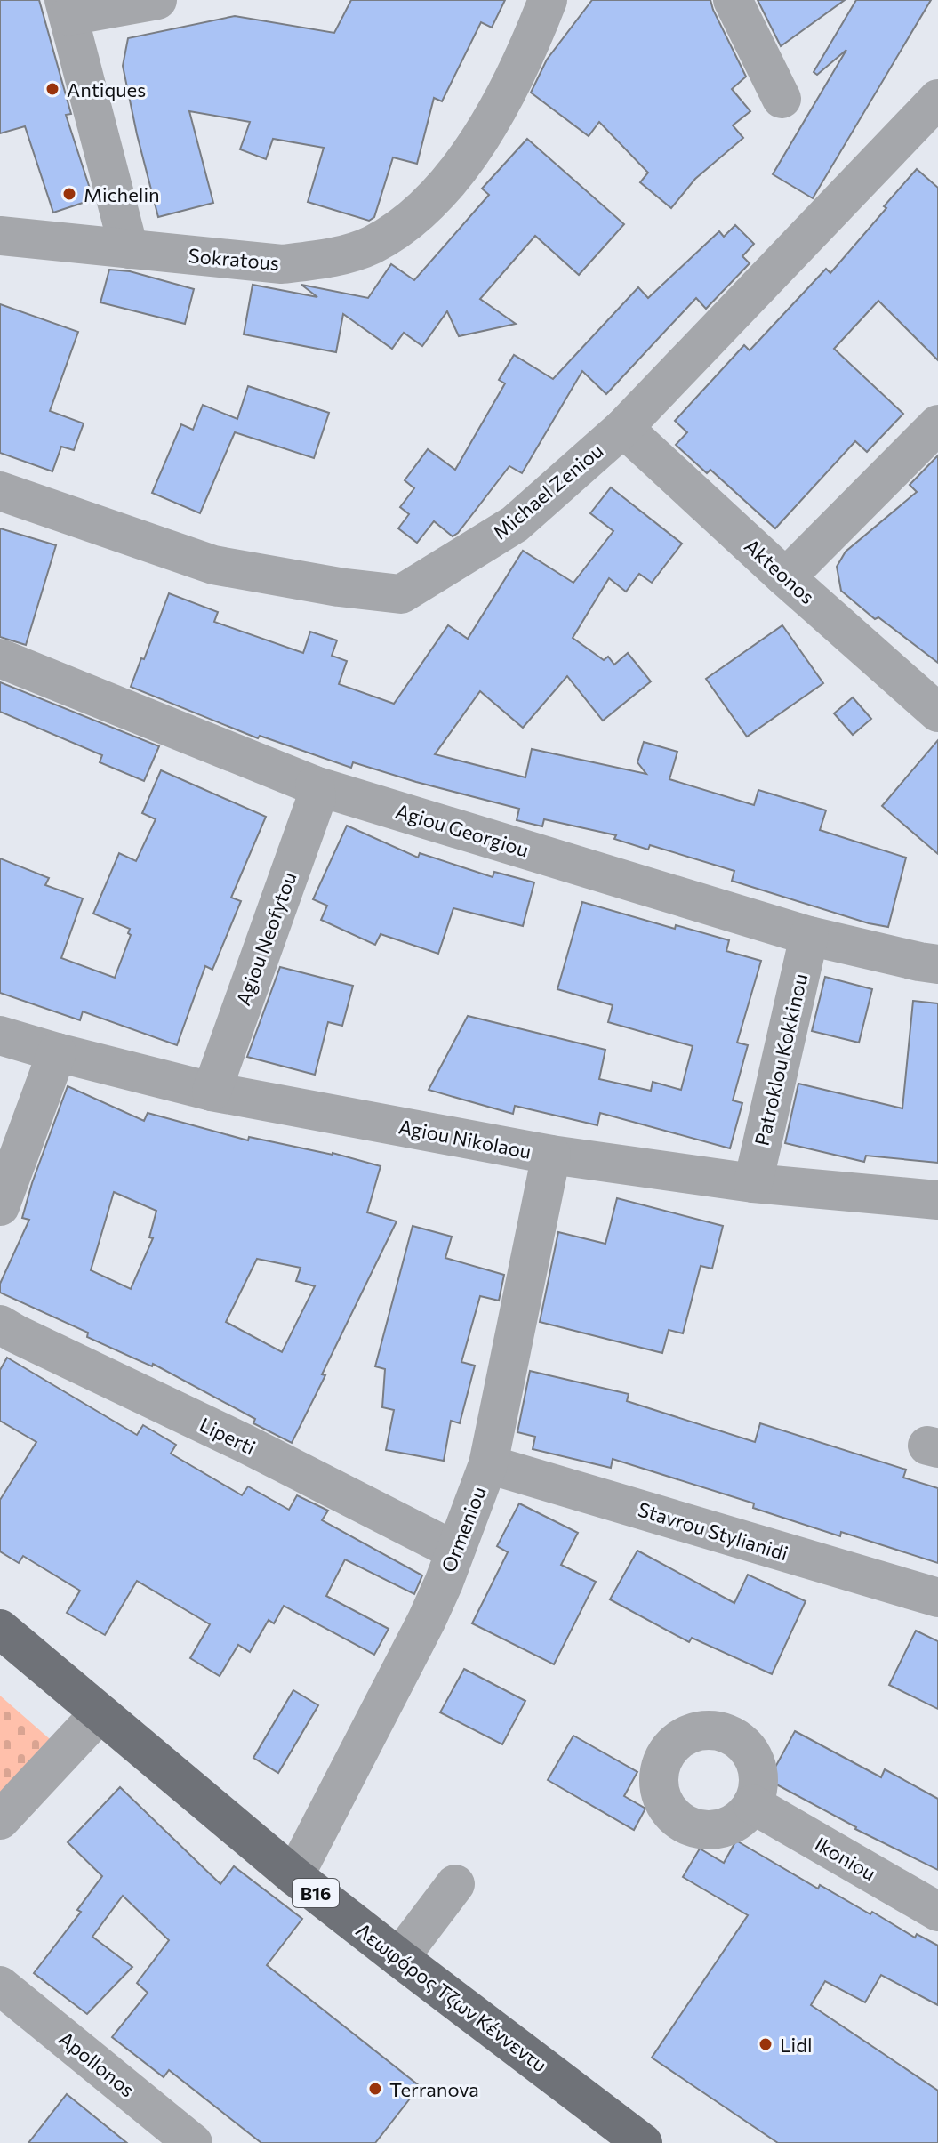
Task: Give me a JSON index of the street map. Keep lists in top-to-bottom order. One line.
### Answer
{"streets":{"main road":["B16","Λεωφόρος Τζων Κέννεντυ"],"street":["Sokratous","Michael Zeniou","Akteonos","Agiou Georgiou","Agiou Neofytou","Patroklou Kokkinou","Agiou Nikolaou","Liperti","Ormeniou","Stavrou Stylianidi","Ikoniou","Apollonos"]},"crossings":[["Michael Zeniou","Akteonos"],["Agiou Georgiou","Agiou Neofytou"],["Agiou Georgiou","Patroklou Kokkinou"],["Agiou Neofytou","Agiou Nikolaou"],["Patroklou Kokkinou","Agiou Nikolaou"],["Agiou Nikolaou","Ormeniou"],["Liperti","Ormeniou"],["Ormeniou","Stavrou Stylianidi"],["Ormeniou","Λεωφόρος Τζων Κέννεντυ"]],"places":["Antiques","Michelin","Lidl","Terranova"]}
